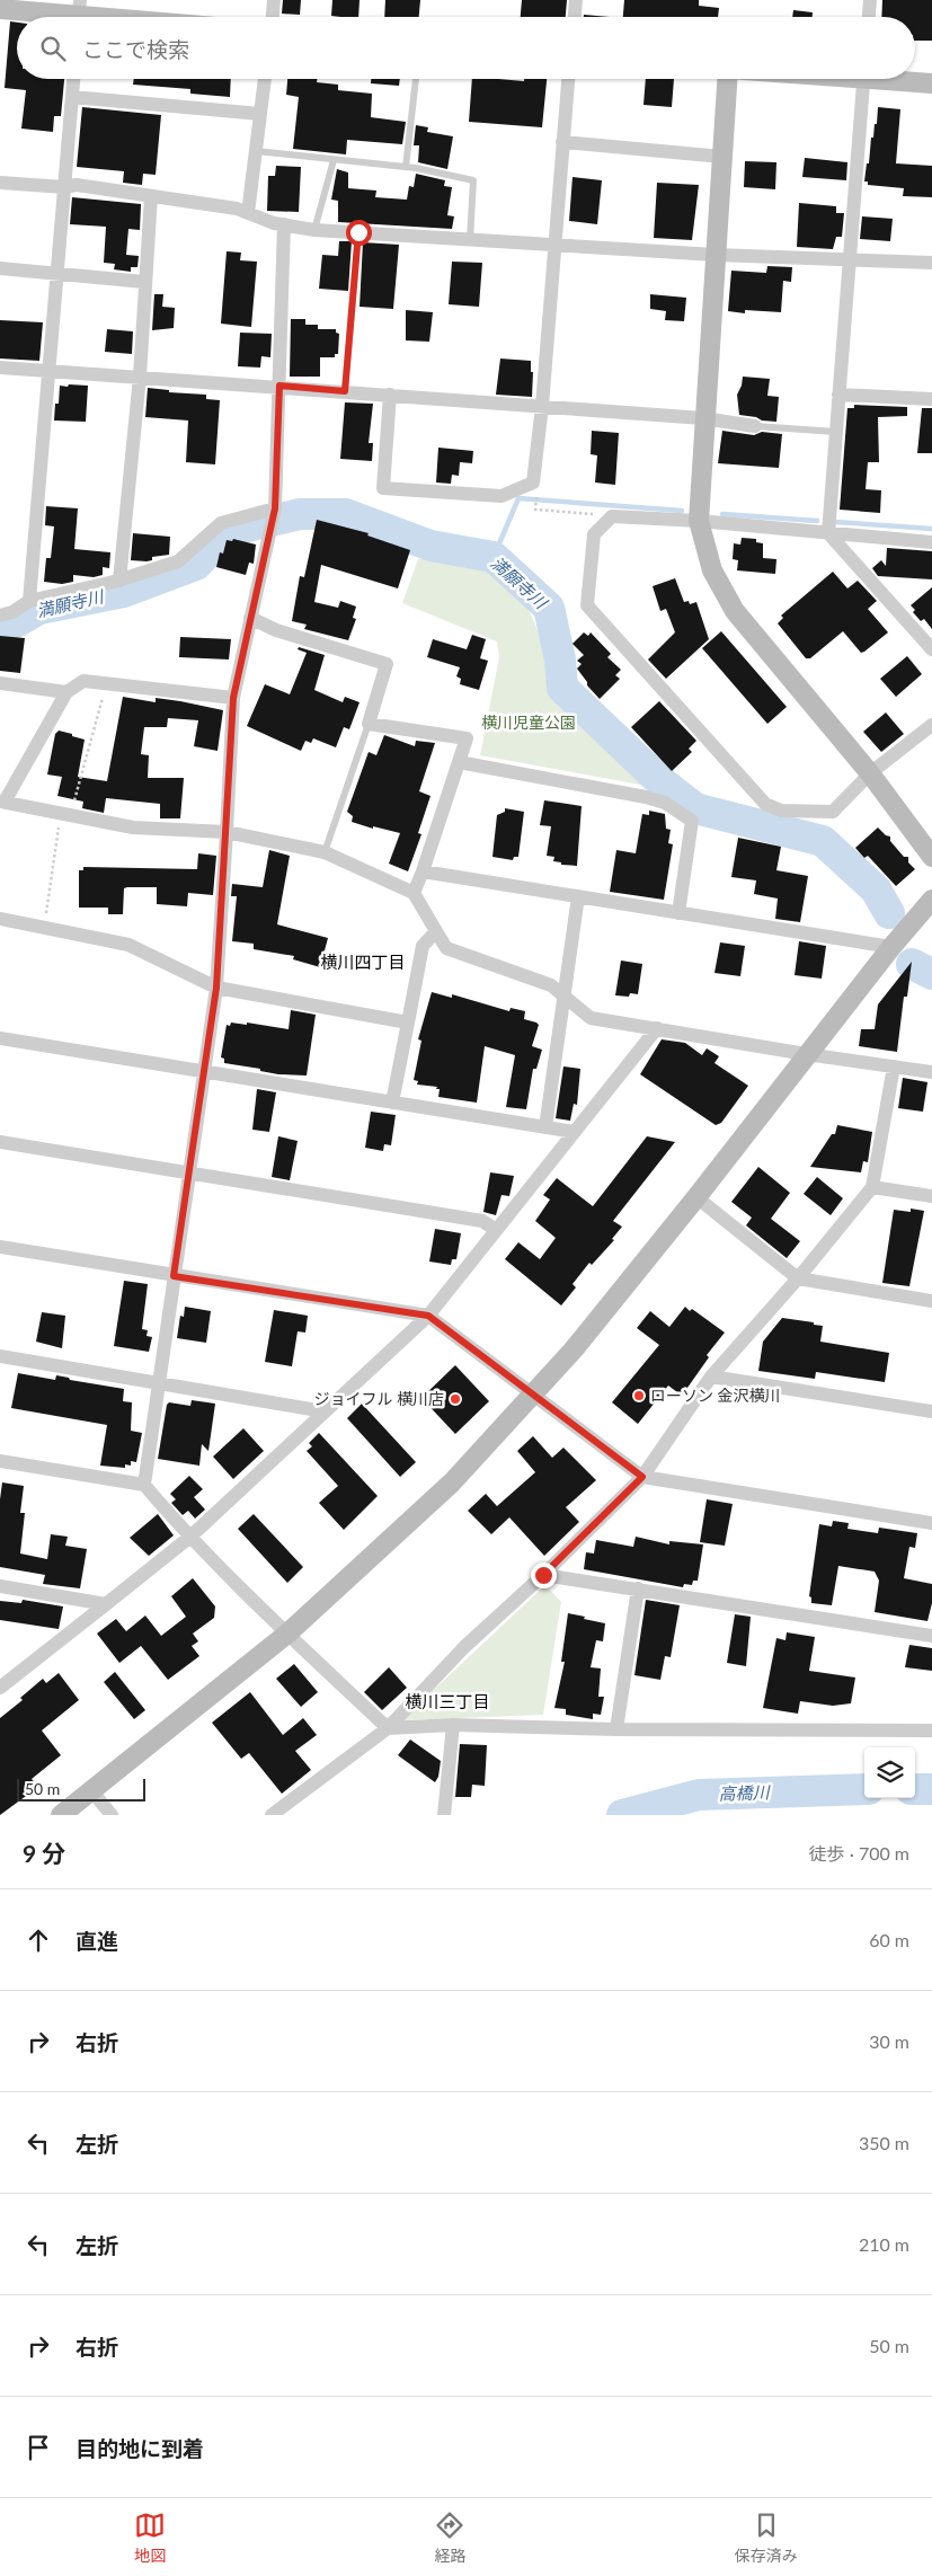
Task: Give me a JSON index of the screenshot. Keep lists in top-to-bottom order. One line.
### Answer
{"districts":["横川四丁目","横川三丁目"],"water":["満願寺川","高橋川"],"parks":["横川児童公園"],"places":["ローソン 金沢横川","ジョイフル 横川店"],"scale_bar":"50 m","page":{"search":"ここで検索","scale":"50 m","heading":["9 分","徒歩 · 700 m"],"list":[["直進","60 m"],["右折","30 m"],["左折","350 m"],["左折","210 m"],["右折","50 m"],"目的地に到着"],"nav":["地図","経路","保存済み"]}}
